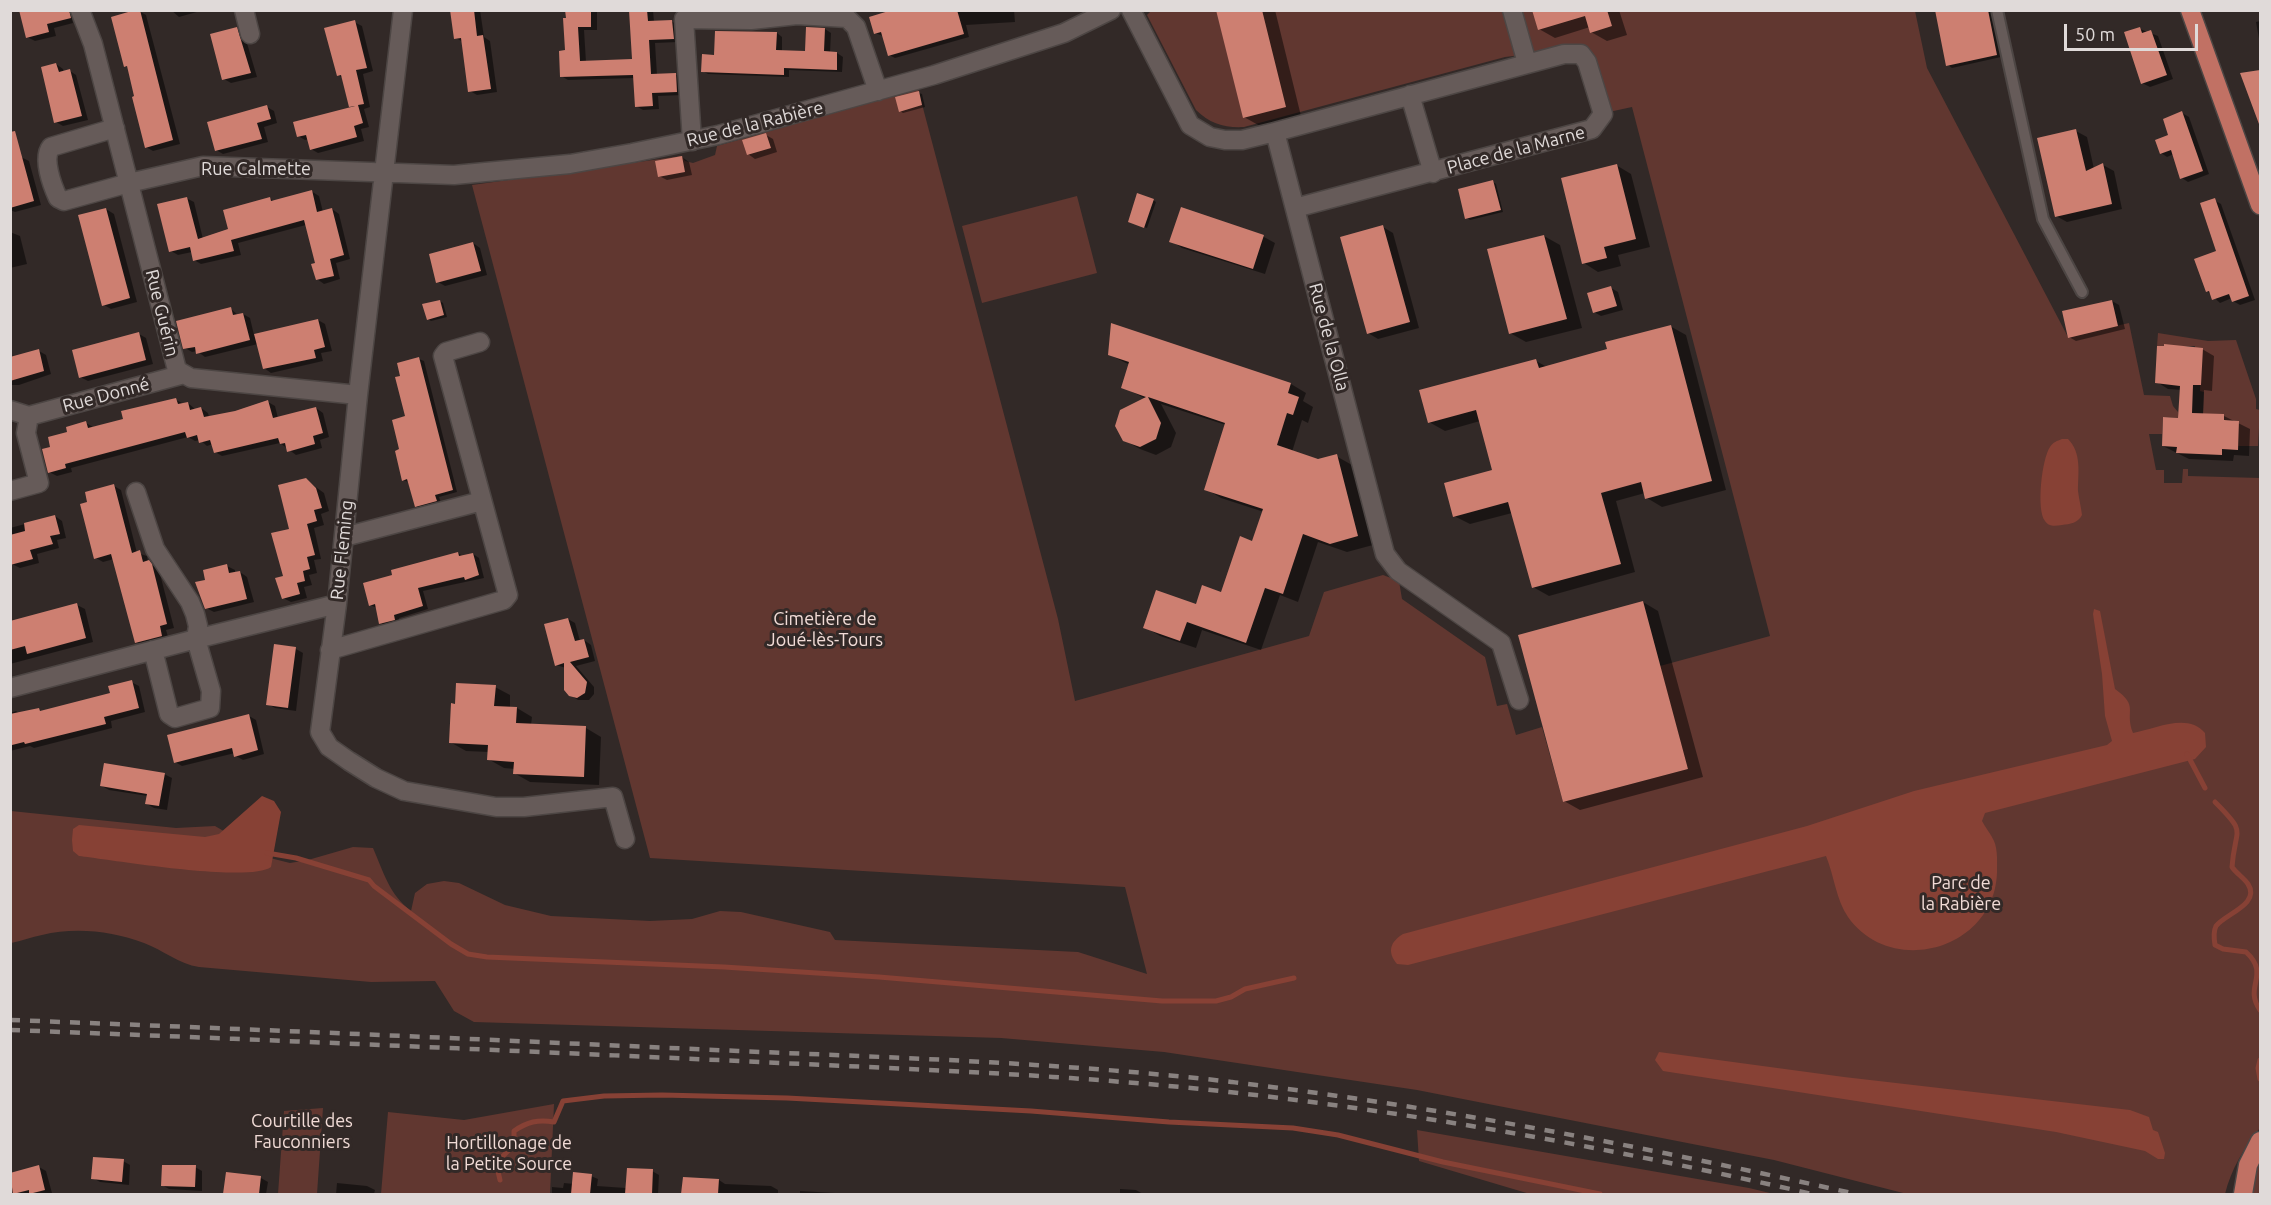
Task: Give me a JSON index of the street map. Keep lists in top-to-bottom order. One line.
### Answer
{"streets":{"street":["Rue de la Rabière","Place de la Marne","Rue Calmette","Rue Guérin","Rue de la Olla","Rue Donné","Rue Fleming"]},"crossings":[["Rue de la Rabière","Rue Calmette"],["Rue de la Rabière","Rue Fleming"],["Place de la Marne","Rue de la Olla"],["Rue Calmette","Rue Guérin"],["Rue Calmette","Rue Fleming"],["Rue Guérin","Rue Donné"],["Rue Guérin","Rue Fleming"]],"parks":["Cimetière de Joué-lès-Tours","Parc de la Rabière","Courtille des Fauconniers","Hortillonage de la Petite Source"],"scale_bar":"50 m"}
